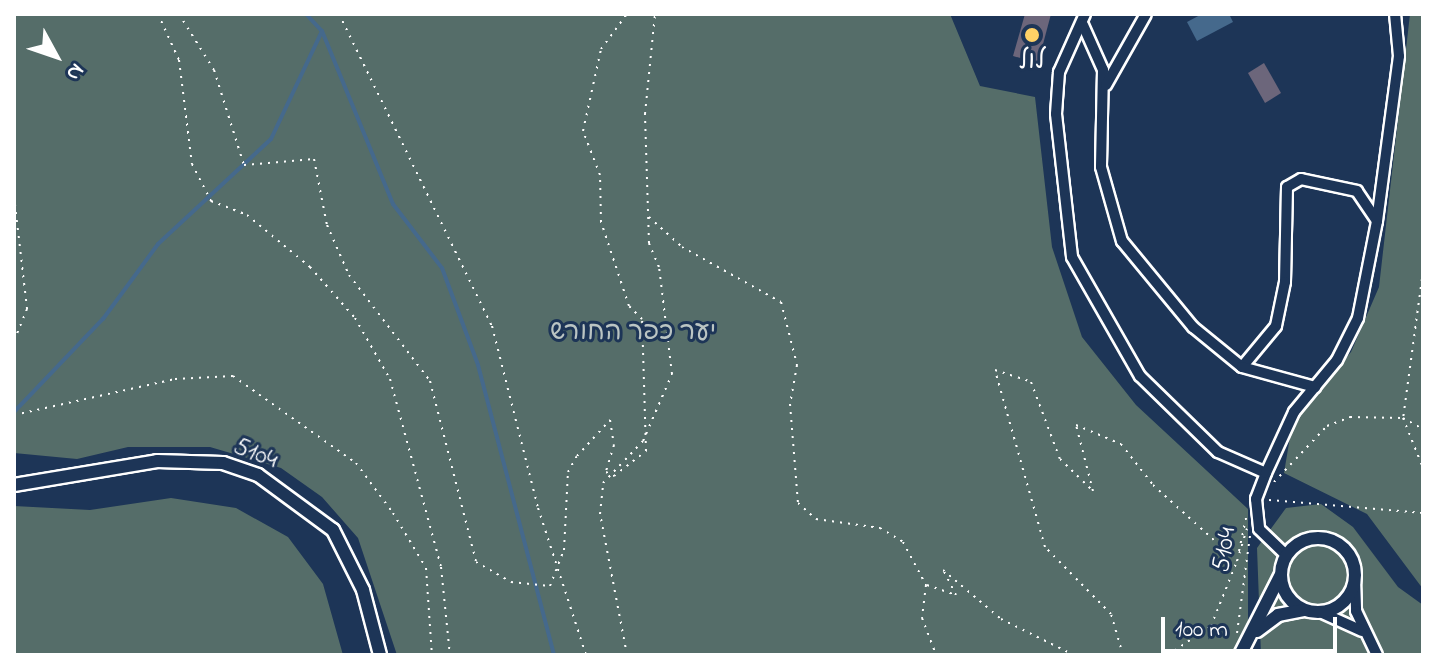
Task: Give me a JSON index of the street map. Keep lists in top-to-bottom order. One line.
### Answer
{"streets":{"street":["5104"]},"parks":["יער כפר החורש"],"places":["לול"],"scale_bar":"100 m","north":"bottom right"}
